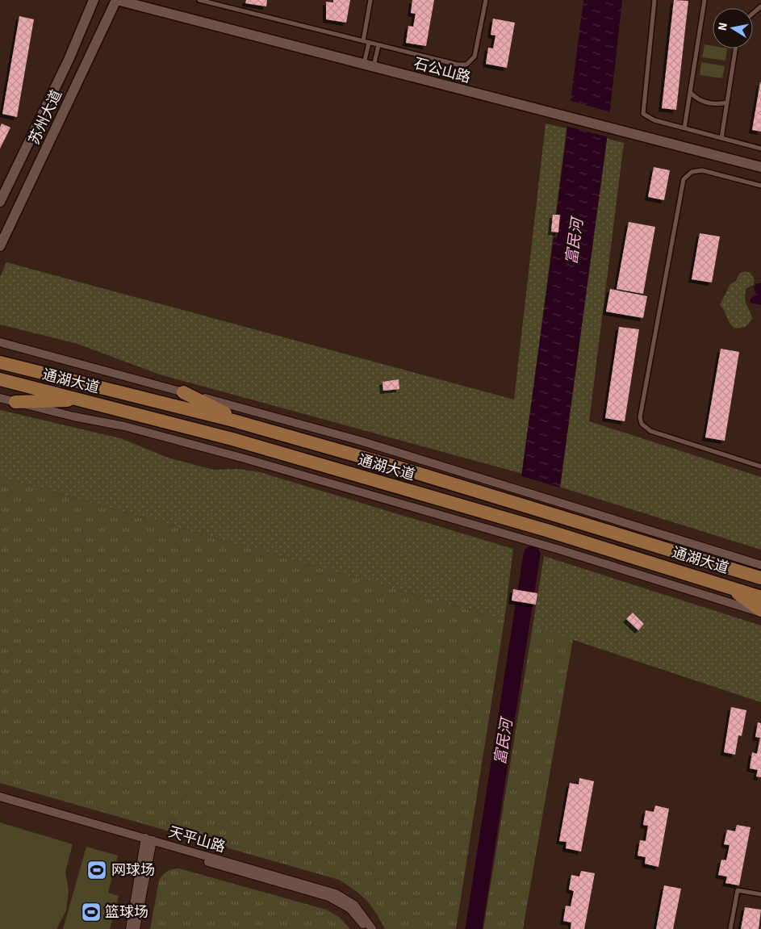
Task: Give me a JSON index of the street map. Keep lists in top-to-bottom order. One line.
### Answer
{"streets":{"main road":["通湖大道"],"street":["石公山路","苏州大道","天平山路"]},"crossings":[["石公山路","苏州大道"]],"water":["富民河"],"places":{"sports":["网球场","篮球场"]},"north":"left"}
